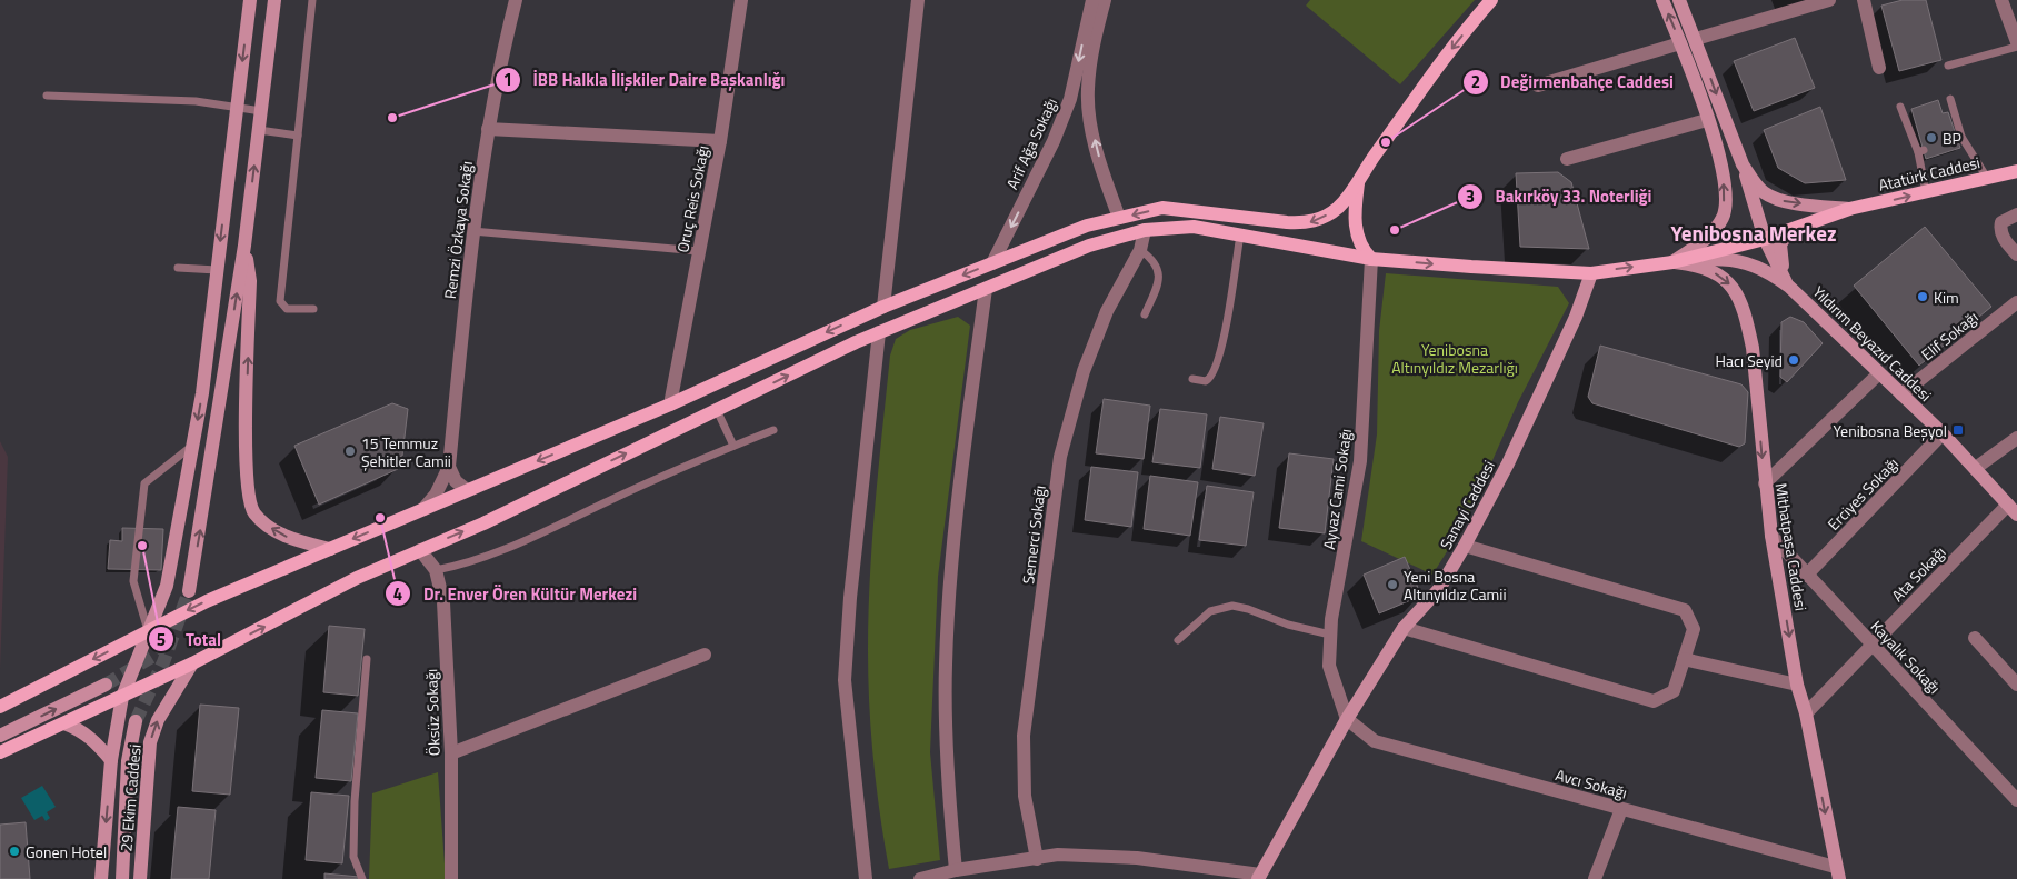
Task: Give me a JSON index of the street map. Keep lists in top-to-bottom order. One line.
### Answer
{"streets":{"main road":["Atatürk Caddesi","Yıldırım Beyazıd Caddesi","Sanayi Caddesi","Mithatpaşa Caddesi","29 Ekim Caddesi"],"street":["Arif Ağa Sokağı","Oruç Reis Sokağı","Remzi Özkaya Sokağı","Elif Sokağı","Ayvaz Cami Sokağı","Erciyes Sokağı","Semerci Sokağı","Ata Sokağı","Kayalık Sokağı","Öksüz Sokağı","Avcı Sokağı"]},"crossings":[["Atatürk Caddesi","Yıldırım Beyazıd Caddesi"],["Atatürk Caddesi","Ayvaz Cami Sokağı"],["Atatürk Caddesi","Sanayi Caddesi"],["Atatürk Caddesi","Semerci Sokağı"],["Atatürk Caddesi","Mithatpaşa Caddesi"],["Atatürk Caddesi","Öksüz Sokağı"],["Atatürk Caddesi","29 Ekim Caddesi"],["Elif Sokağı","Yıldırım Beyazıd Caddesi"],["Yıldırım Beyazıd Caddesi","Erciyes Sokağı"],["Yıldırım Beyazıd Caddesi","Mithatpaşa Caddesi"],["Yıldırım Beyazıd Caddesi","Ata Sokağı"],["Ayvaz Cami Sokağı","Sanayi Caddesi"],["Ayvaz Cami Sokağı","Avcı Sokağı"],["Erciyes Sokağı","Kayalık Sokağı"],["Sanayi Caddesi","Avcı Sokağı"],["Mithatpaşa Caddesi","Ata Sokağı"],["Mithatpaşa Caddesi","Kayalık Sokağı"],["Mithatpaşa Caddesi","Avcı Sokağı"],["Ata Sokağı","Kayalık Sokağı"]],"one_way":["Arif Ağa Sokağı"],"districts":["Yenibosna Merkez"],"parks":["Yenibosna Altınyıldız Mezarlığı"],"places":{"other":["İBB Halkla İlişkiler Daire Başkanlığı","BP","Değirmenbahçe Caddesi","Bakırköy 33. Noterliği","Kim","Hacı Seyid","15 Temmuz Şehitler Camii","Dr. Enver Ören Kültür Merkezi","Total","Yeni Bosna Altınyıldız Camii","Gonen Hotel"],"transit":["Yenibosna Beşyol"]}}
